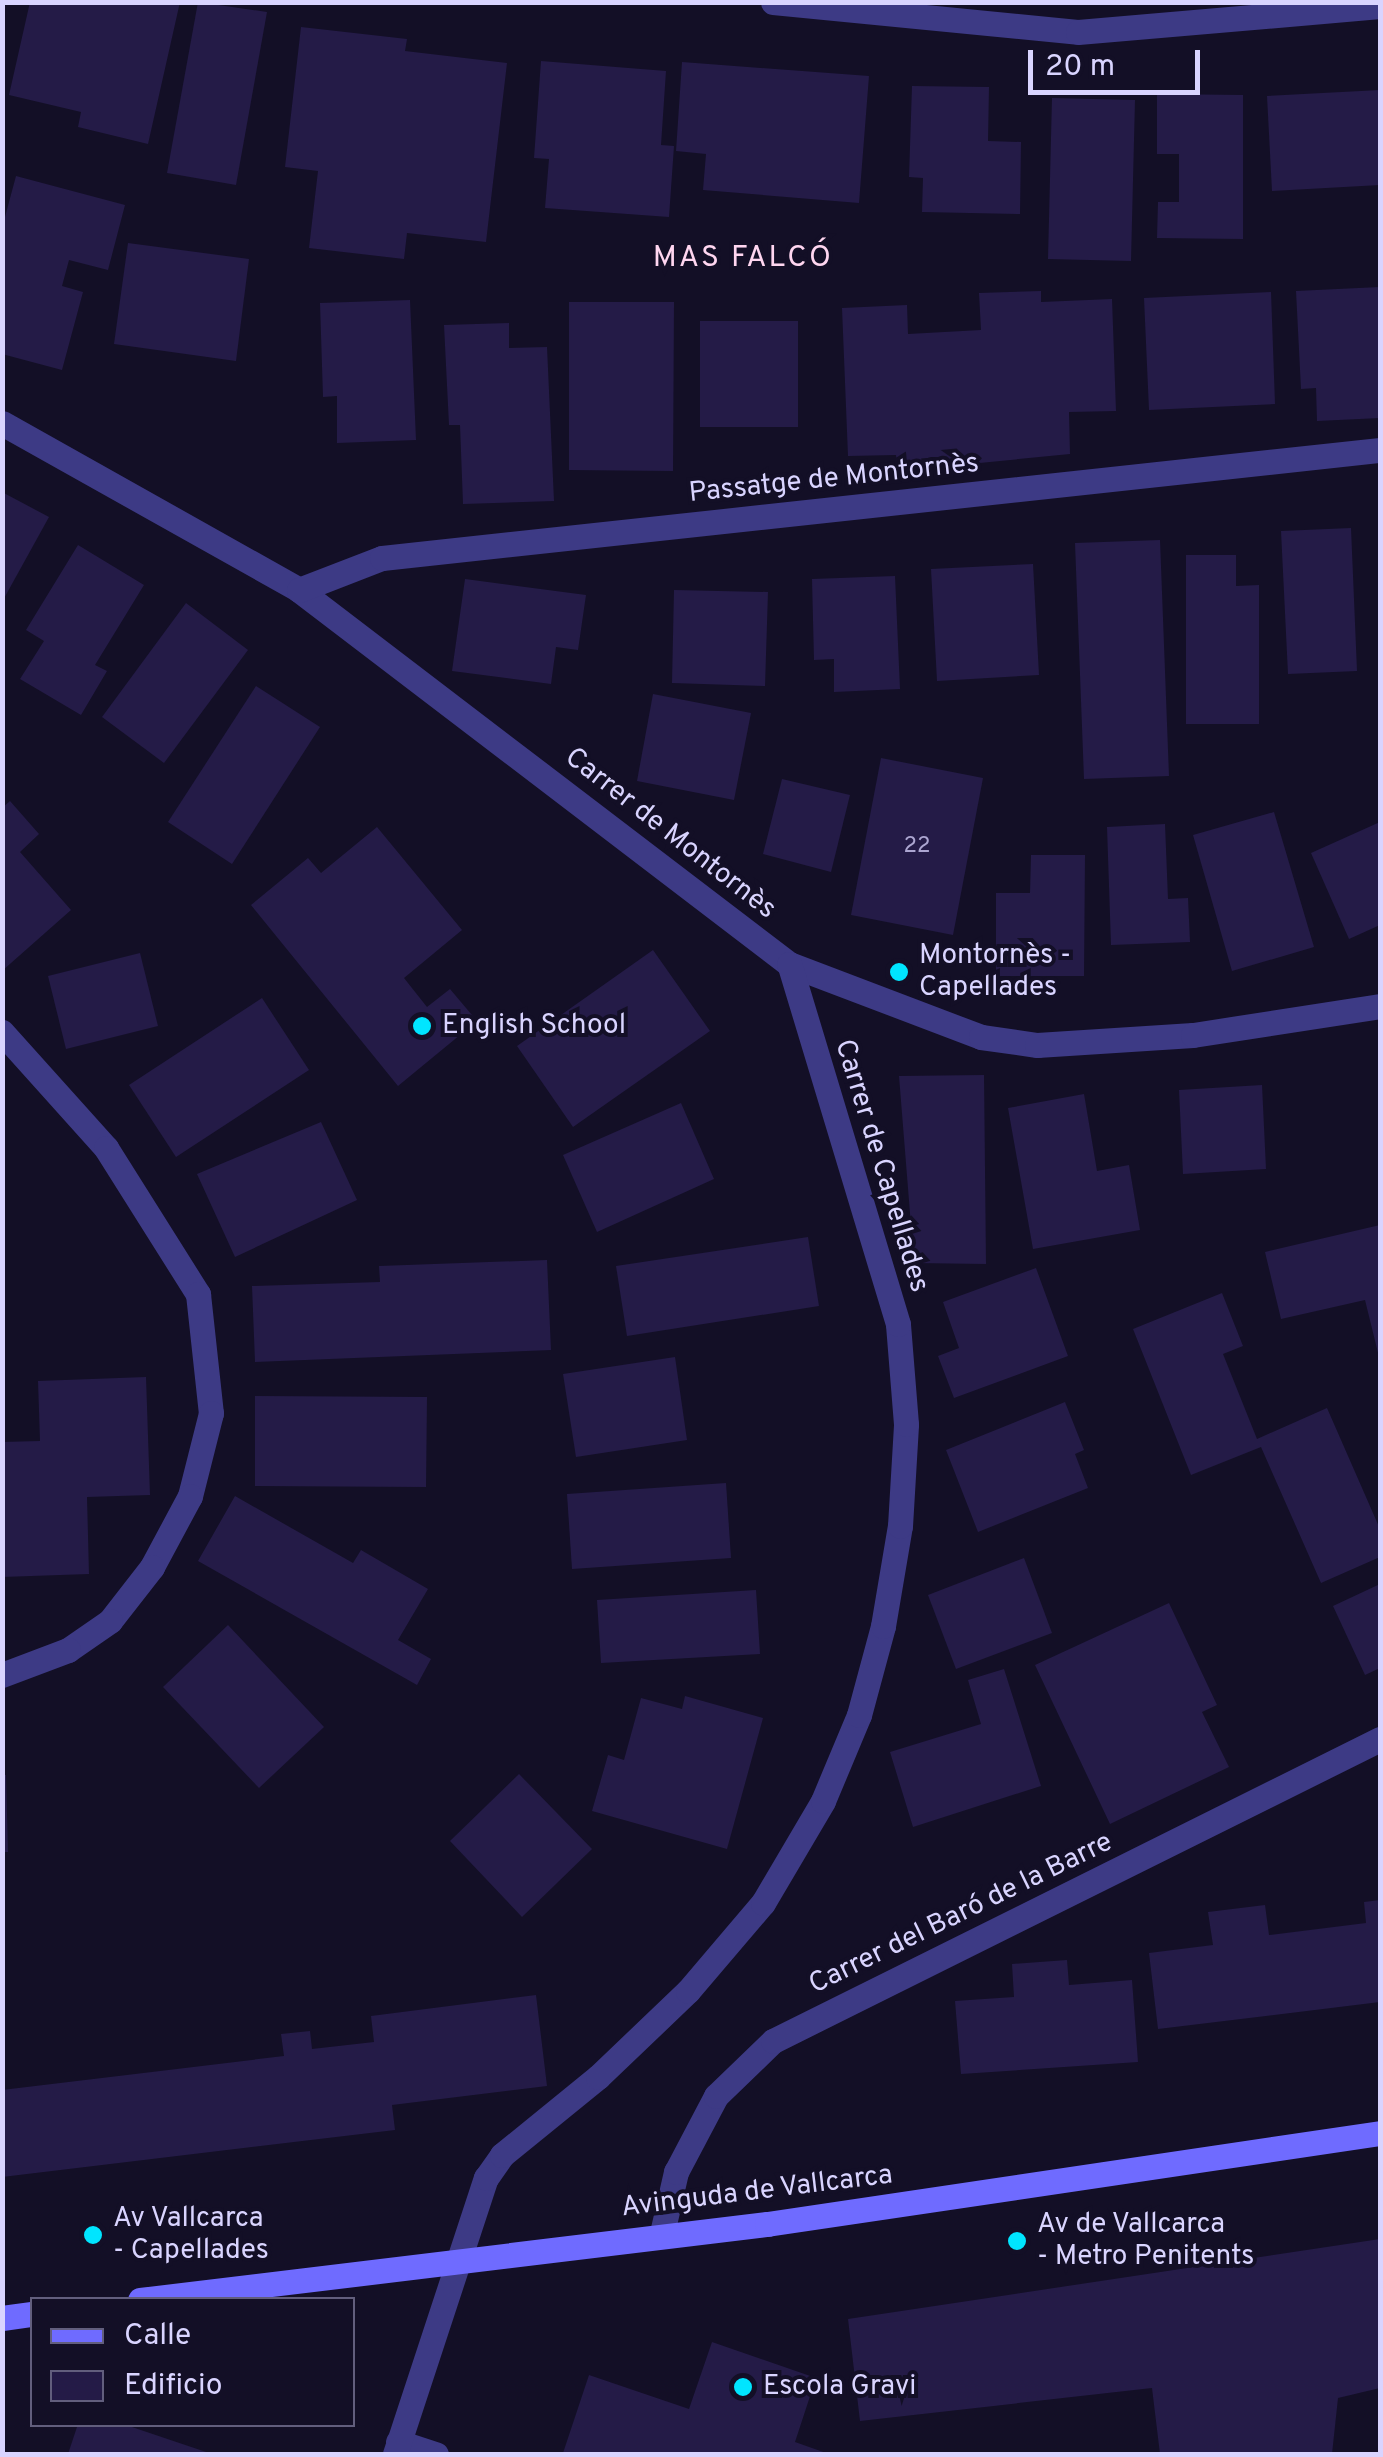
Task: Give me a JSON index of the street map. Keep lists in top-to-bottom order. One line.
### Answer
{"streets":{"main road":["Avinguda de Vallcarca"],"street":["Passatge de Montornès","Carrer de Montornès","Carrer de Capellades","Carrer del Baró de la Barre"]},"crossings":[["Passatge de Montornès","Carrer de Montornès"],["Carrer de Montornès","Carrer de Capellades"],["Carrer de Capellades","Avinguda de Vallcarca"],["Carrer del Baró de la Barre","Avinguda de Vallcarca"]],"districts":["MAS FALCÓ"],"places":["Montornès - Capellades","English School","Av Vallcarca - Capellades","Av de Vallcarca - Metro Penitents","Escola Gravi"],"house_numbers":["22"],"legend":["Calle","Edificio"],"scale_bar":"20 m"}
